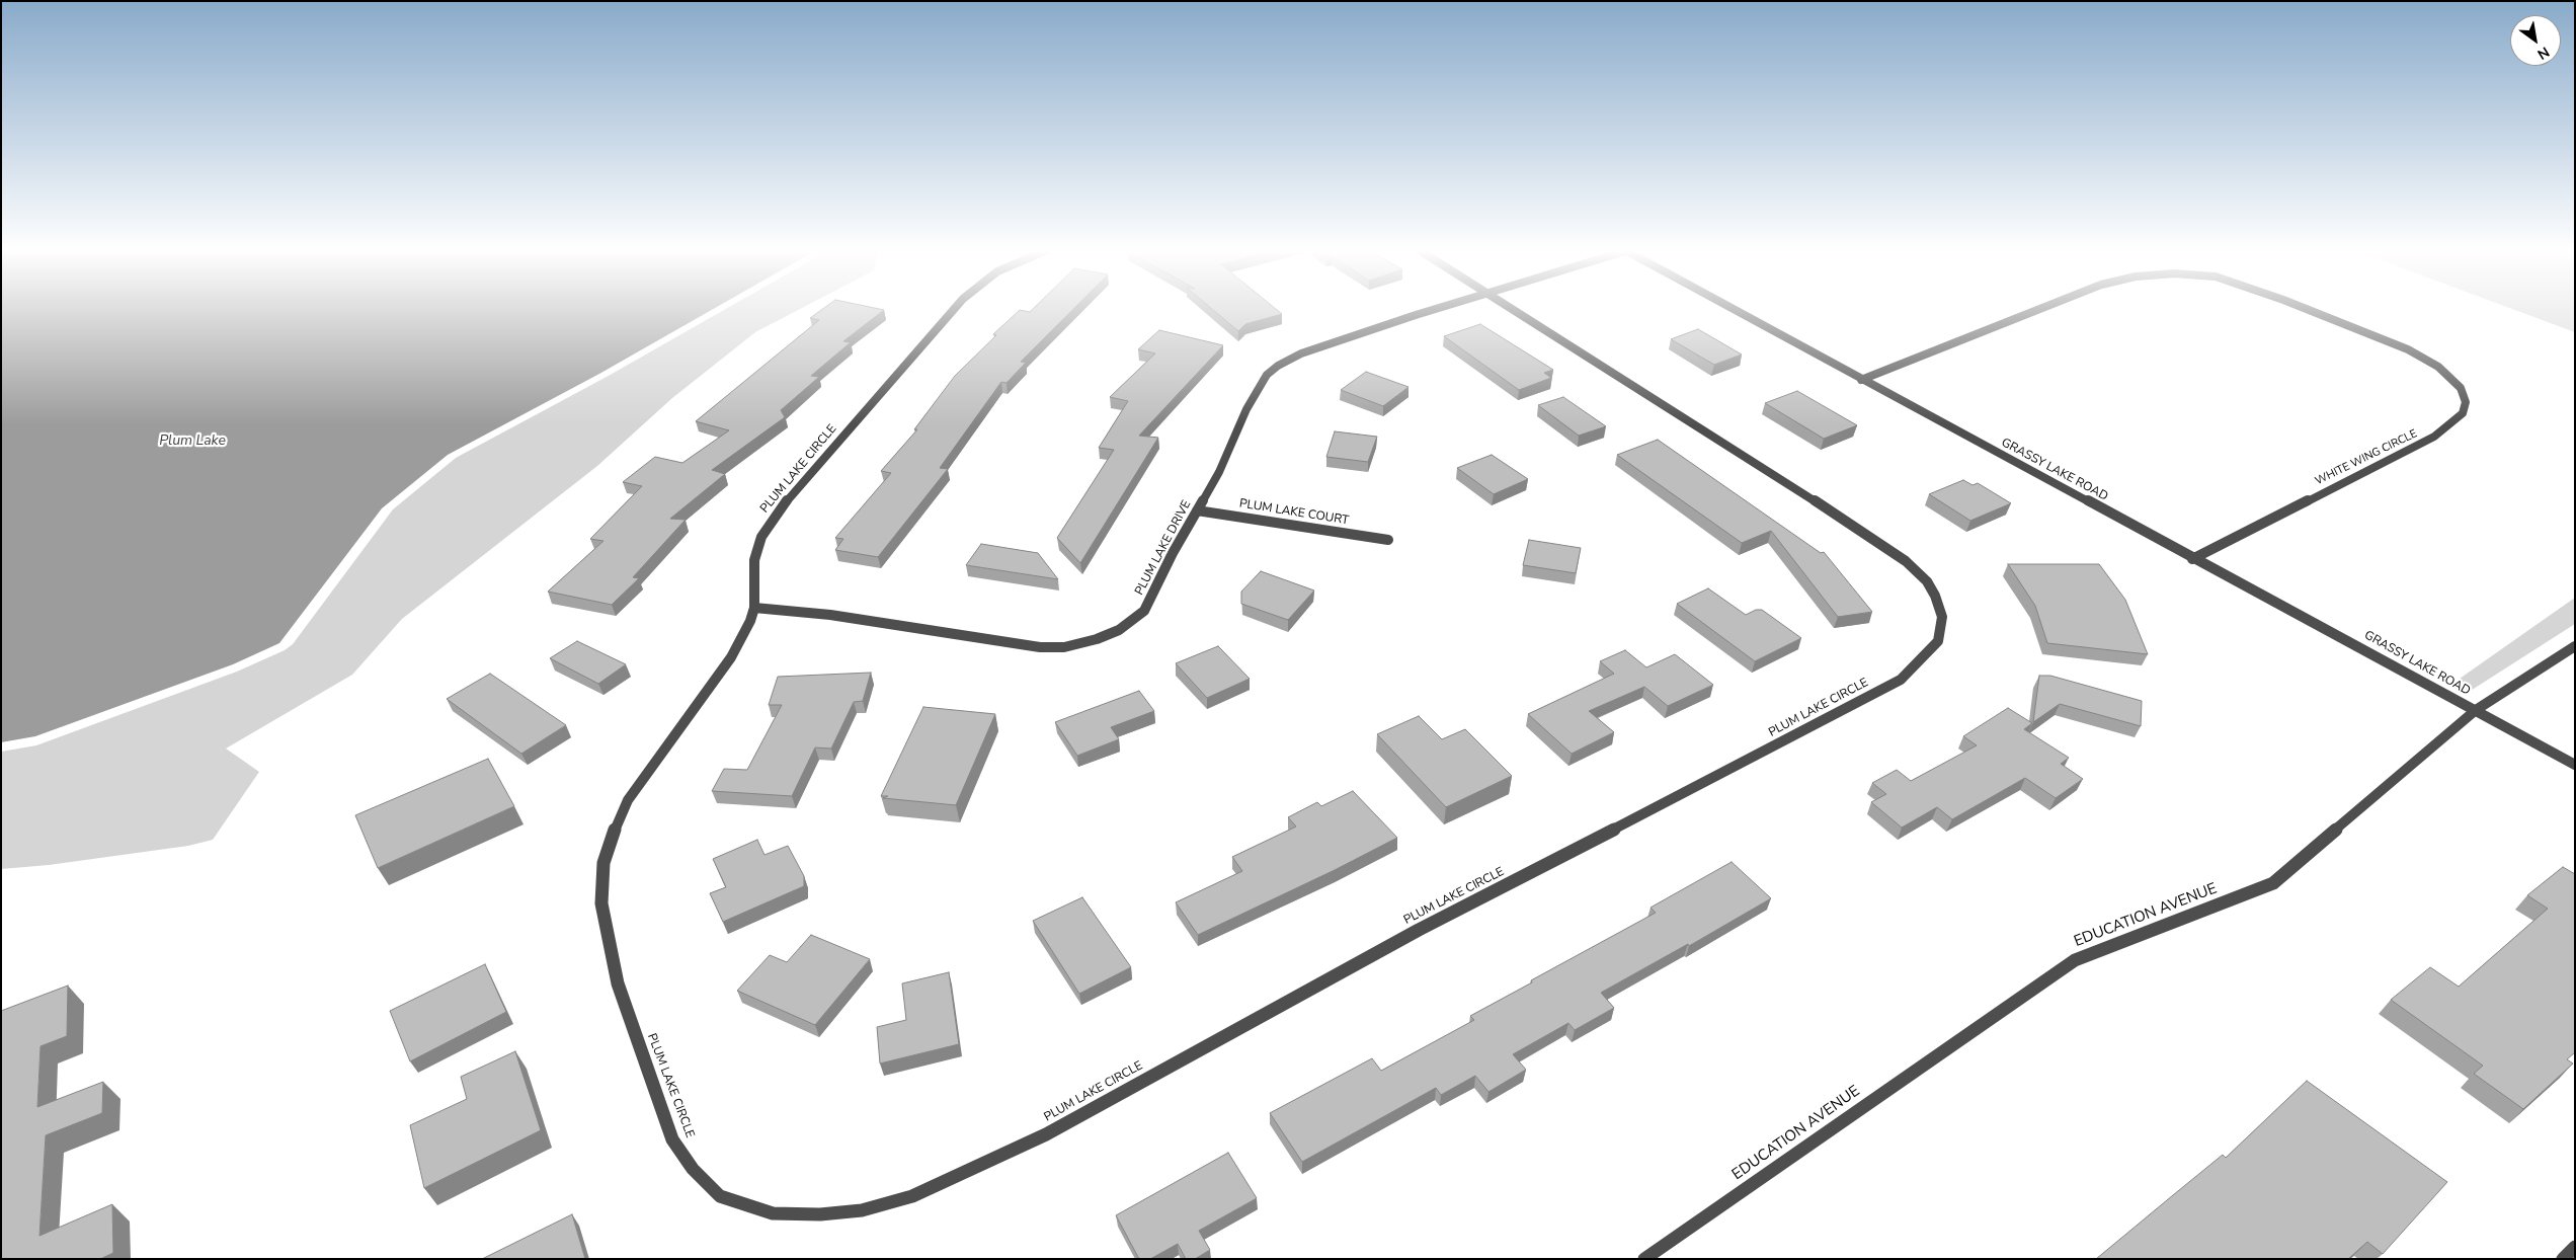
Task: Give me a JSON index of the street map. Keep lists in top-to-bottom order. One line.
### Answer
{"streets":{"street":["WHITE WING CIRCLE","PLUM LAKE CIRCLE","GRASSY LAKE ROAD","PLUM LAKE COURT","PLUM LAKE DRIVE","EDUCATION AVENUE"]},"crossings":[["WHITE WING CIRCLE","GRASSY LAKE ROAD"],["PLUM LAKE CIRCLE","PLUM LAKE DRIVE"],["GRASSY LAKE ROAD","EDUCATION AVENUE"],["PLUM LAKE COURT","PLUM LAKE DRIVE"]],"water":["Plum Lake"],"north":"bottom right"}
